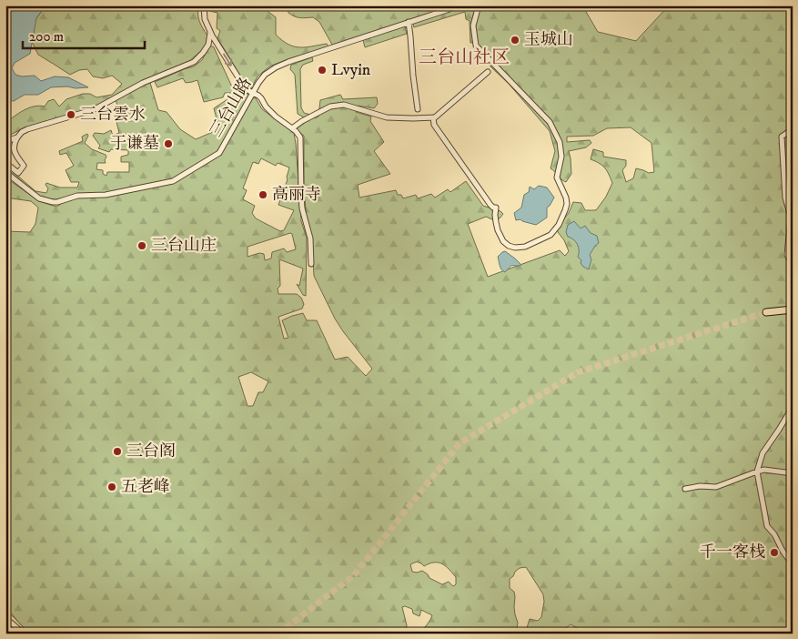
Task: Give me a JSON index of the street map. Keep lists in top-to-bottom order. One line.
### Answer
{"streets":{"street":["三台山路"]},"districts":["三台山社区"],"places":["玉城山","Lvyin","三台雲水","于谦墓","高丽寺","三台山庄","三台阁","五老峰","千一客栈"],"scale_bar":"200 m"}
